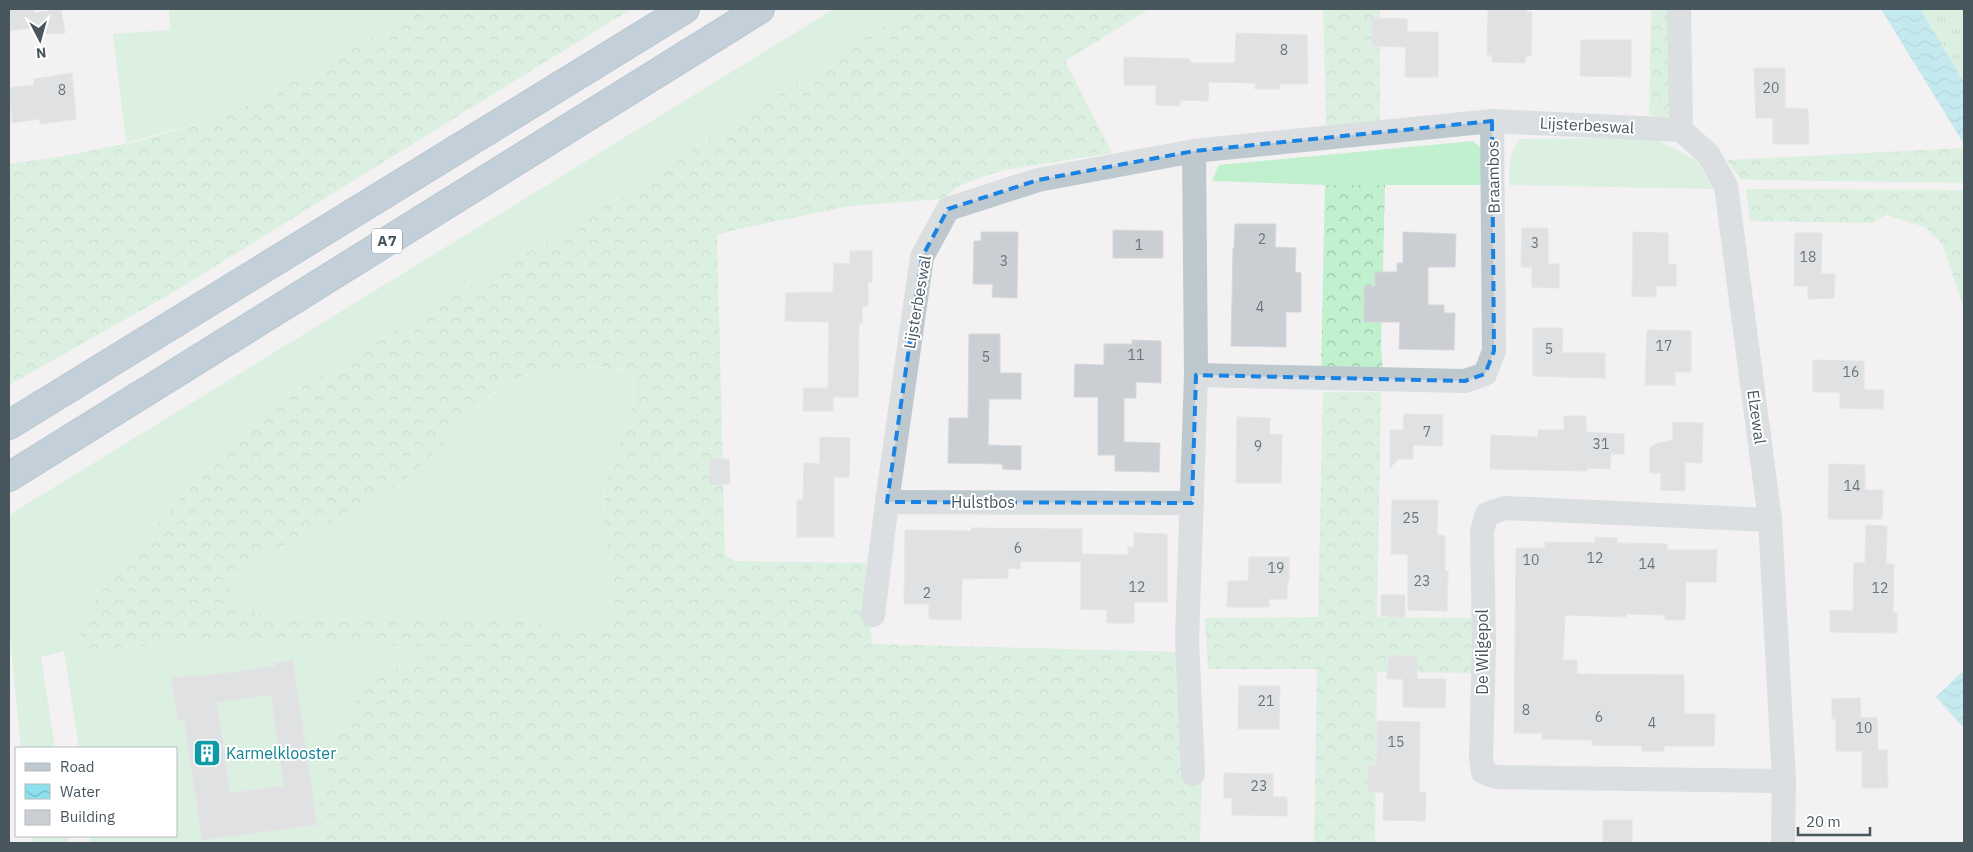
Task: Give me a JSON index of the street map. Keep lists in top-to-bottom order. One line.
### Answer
{"streets":{"highway":["A7"],"street":["Lijsterbeswal","Braambos","Elzewal","Hulstbos","De Wilgepol"]},"crossings":[["Lijsterbeswal","Braambos"],["Lijsterbeswal","Elzewal"],["Lijsterbeswal","Hulstbos"],["Elzewal","De Wilgepol"]],"places":{"building":["Karmelklooster"]},"house_numbers":["8","20","8","2","3","1","18","3","4","17","5","11","5","16","7","31","9","14","25","6","12","10","14","19","23","12","12","2","21","8","6","4","10","15","23"],"legend":["Road","Water","Building"],"scale_bar":"20 m","north":"bottom"}
